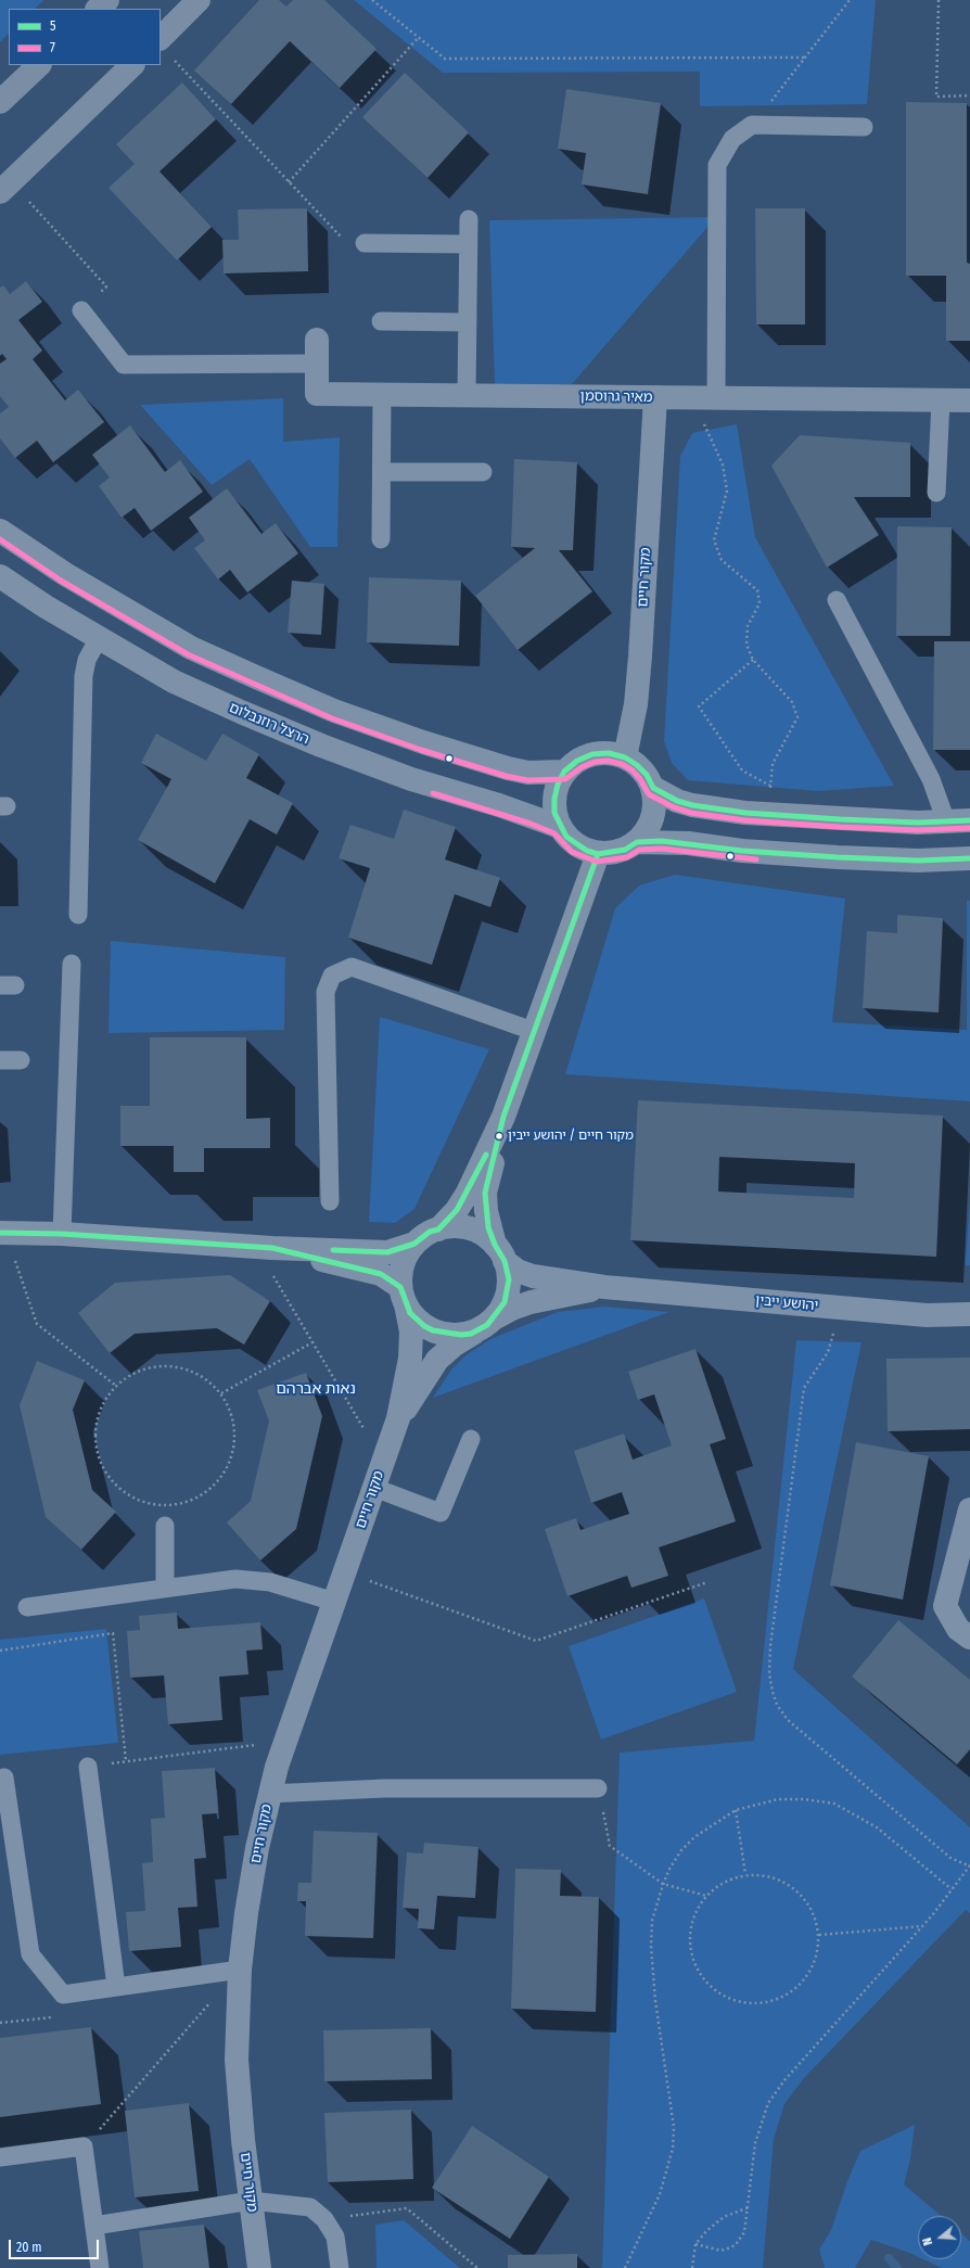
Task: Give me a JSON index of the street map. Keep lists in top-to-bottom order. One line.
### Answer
{"streets":{"street":["מאיר גרוסמן","מקור חיים","הרצל רוזנבלום","יהושע ייבין"]},"crossings":[["מאיר גרוסמן","מקור חיים"],["מקור חיים","הרצל רוזנבלום"],["מקור חיים","יהושע ייבין"]],"districts":["נאות אברהם"],"places":["מקור חיים / יהושע ייבין"],"lines":["transit line 7","transit line 5"],"legend":["5","7"],"scale_bar":"20 m","north":"left"}
